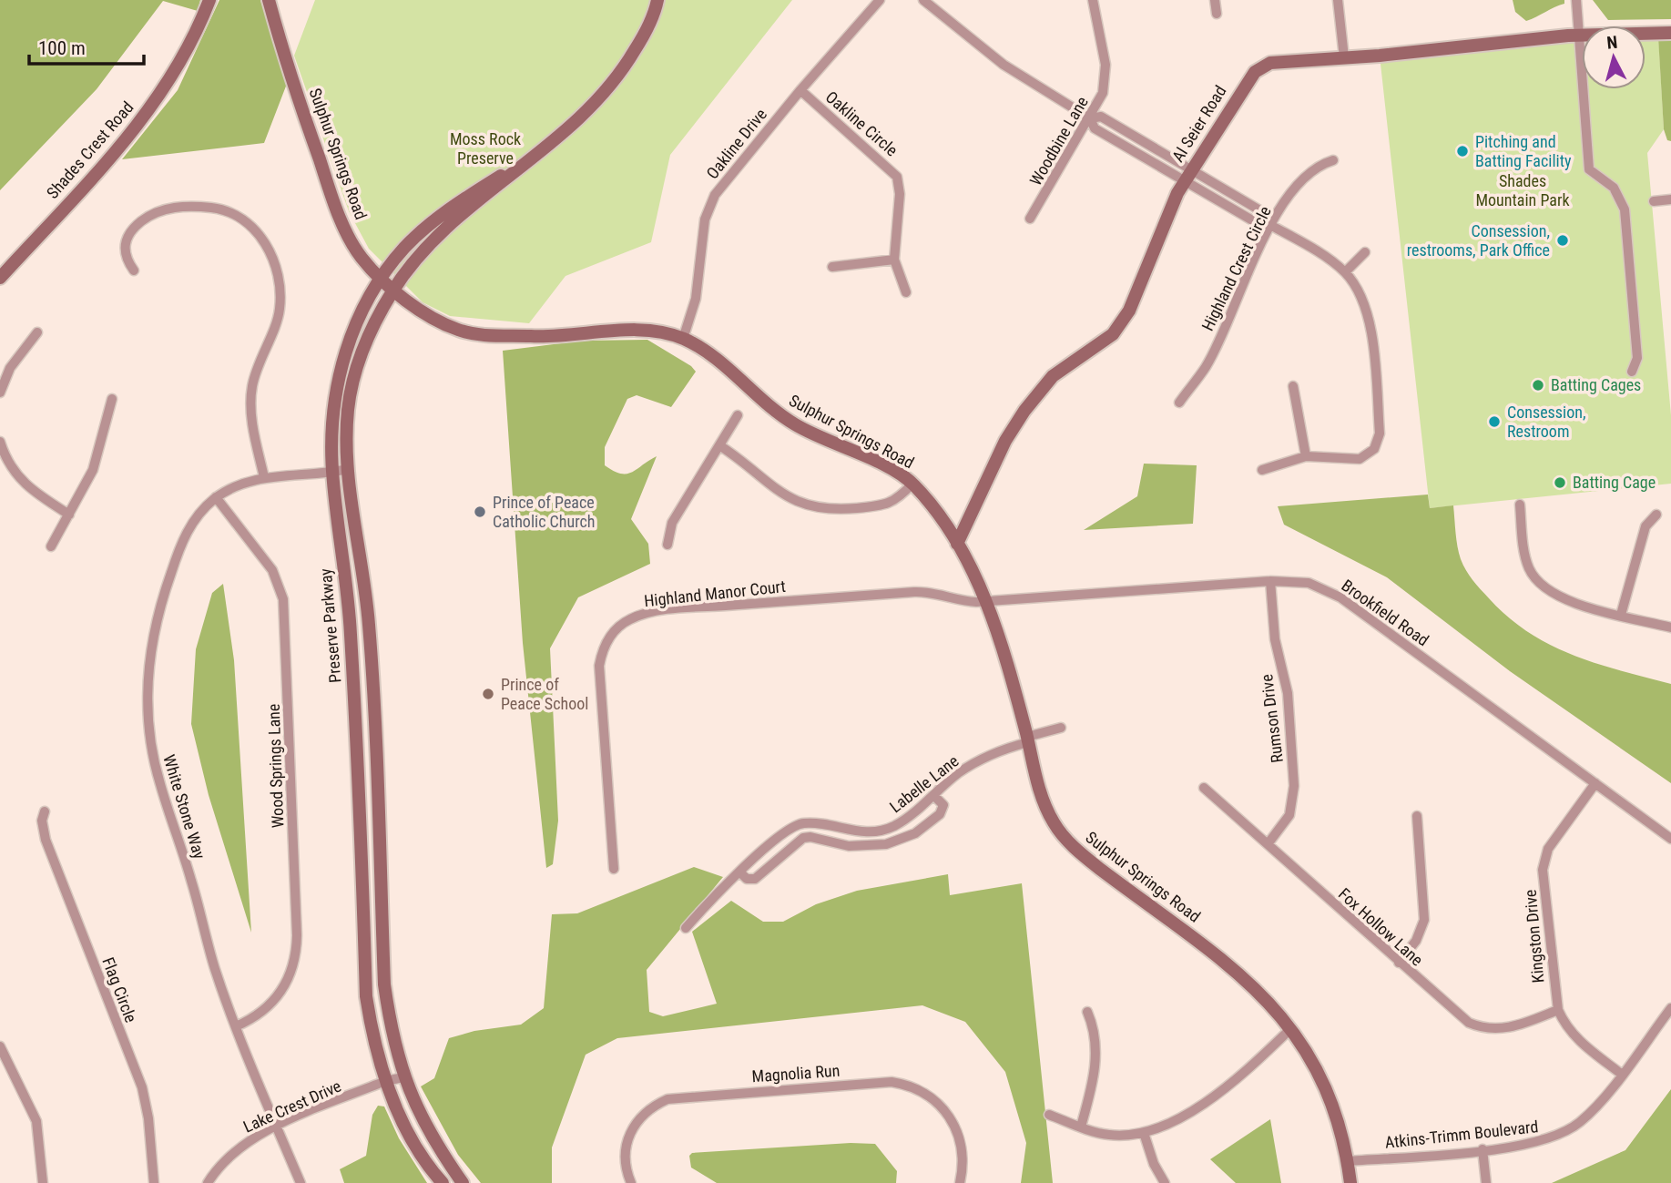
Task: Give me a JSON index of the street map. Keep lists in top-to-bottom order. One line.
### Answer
{"streets":{"street":["Oakline Circle","Al Seier Road","Woodbine Lane","Oakline Drive","Shades Crest Road","Sulphur Springs Road","Highland Crest Circle","Highland Manor Court","Brookfield Road","Preserve Parkway","Rumson Drive","Wood Springs Lane","Labelle Lane","White Stone Way","Fox Hollow Lane","Kingston Drive","Flag Circle","Magnolia Run","Lake Crest Drive","Atkins-Trimm Boulevard"]},"crossings":[["Oakline Circle","Oakline Drive"],["Al Seier Road","Sulphur Springs Road"],["Oakline Drive","Sulphur Springs Road"],["Sulphur Springs Road","Highland Manor Court"],["Sulphur Springs Road","Brookfield Road"],["Sulphur Springs Road","Preserve Parkway"],["Sulphur Springs Road","Labelle Lane"],["Sulphur Springs Road","Atkins-Trimm Boulevard"],["Highland Manor Court","Brookfield Road"],["Brookfield Road","Rumson Drive"],["Brookfield Road","Kingston Drive"],["Preserve Parkway","White Stone Way"],["Preserve Parkway","Lake Crest Drive"],["Rumson Drive","Fox Hollow Lane"],["Wood Springs Lane","White Stone Way"],["White Stone Way","Lake Crest Drive"],["Fox Hollow Lane","Kingston Drive"],["Kingston Drive","Atkins-Trimm Boulevard"]],"parks":["Moss Rock Preserve","Shades Mountain Park"],"places":["Pitching and Batting Facility","Consession, restrooms, Park Office","Batting Cages","Consession, Restroom","Batting Cage","Prince of Peace Catholic Church","Prince of Peace School"],"scale_bar":"100 m","north":"top"}
